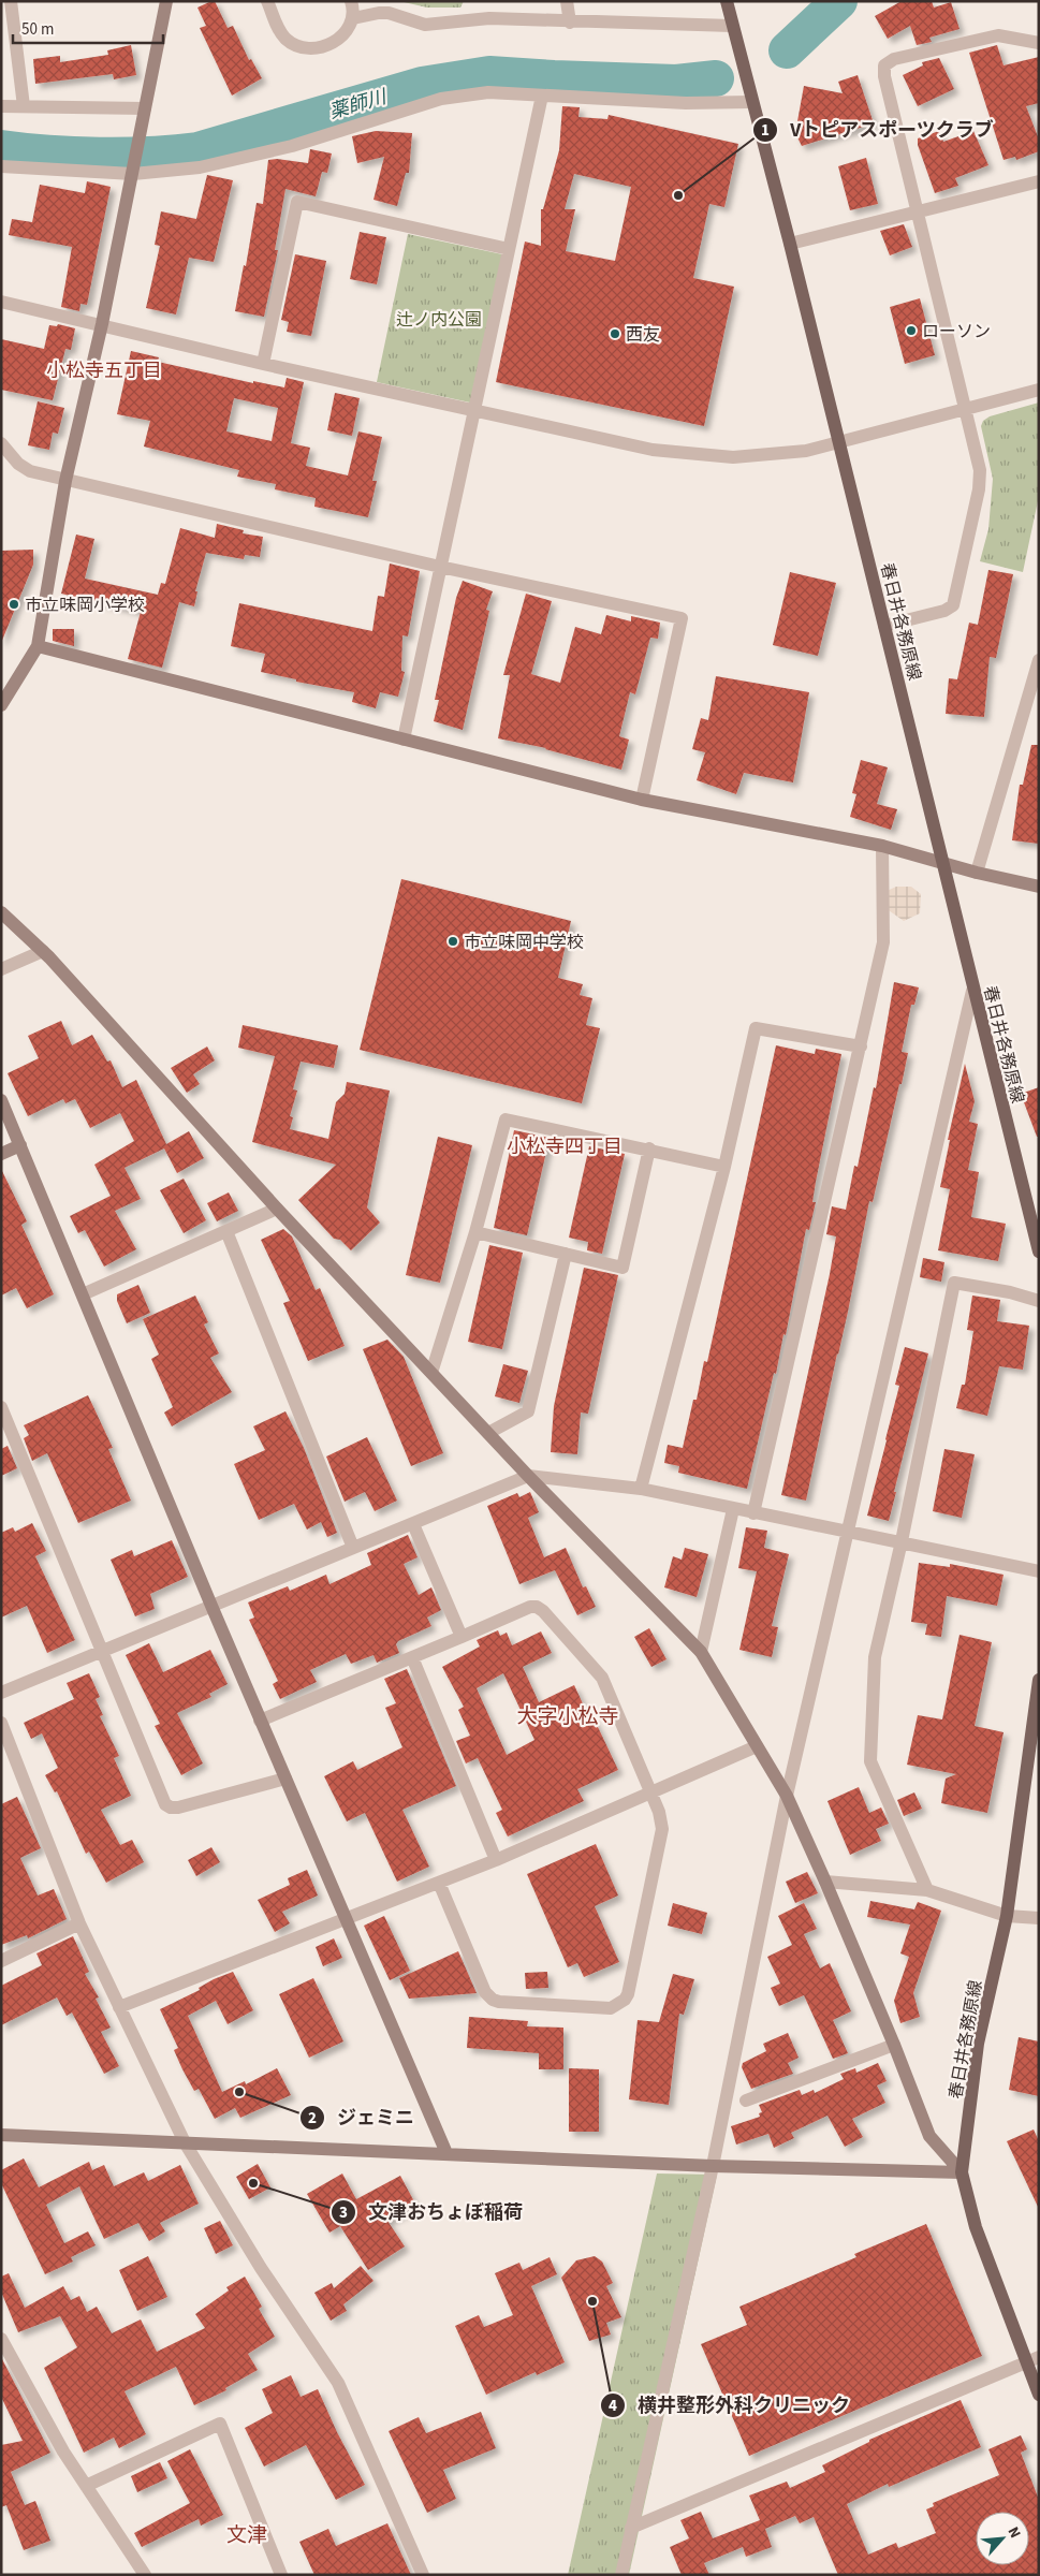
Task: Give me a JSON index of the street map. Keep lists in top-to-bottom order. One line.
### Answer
{"streets":{"main road":["春日井各務原線"]},"districts":["小松寺五丁目","小松寺四丁目","大字小松寺","文津"],"water":["薬師川"],"parks":["辻ノ内公園"],"places":["Vトピアスポーツクラブ","ローソン","西友","市立味岡小学校","市立味岡中学校","ジェミニ","文津おちょぼ稲荷","横井整形外科クリニック"],"scale_bar":"50 m","north":"top right"}
